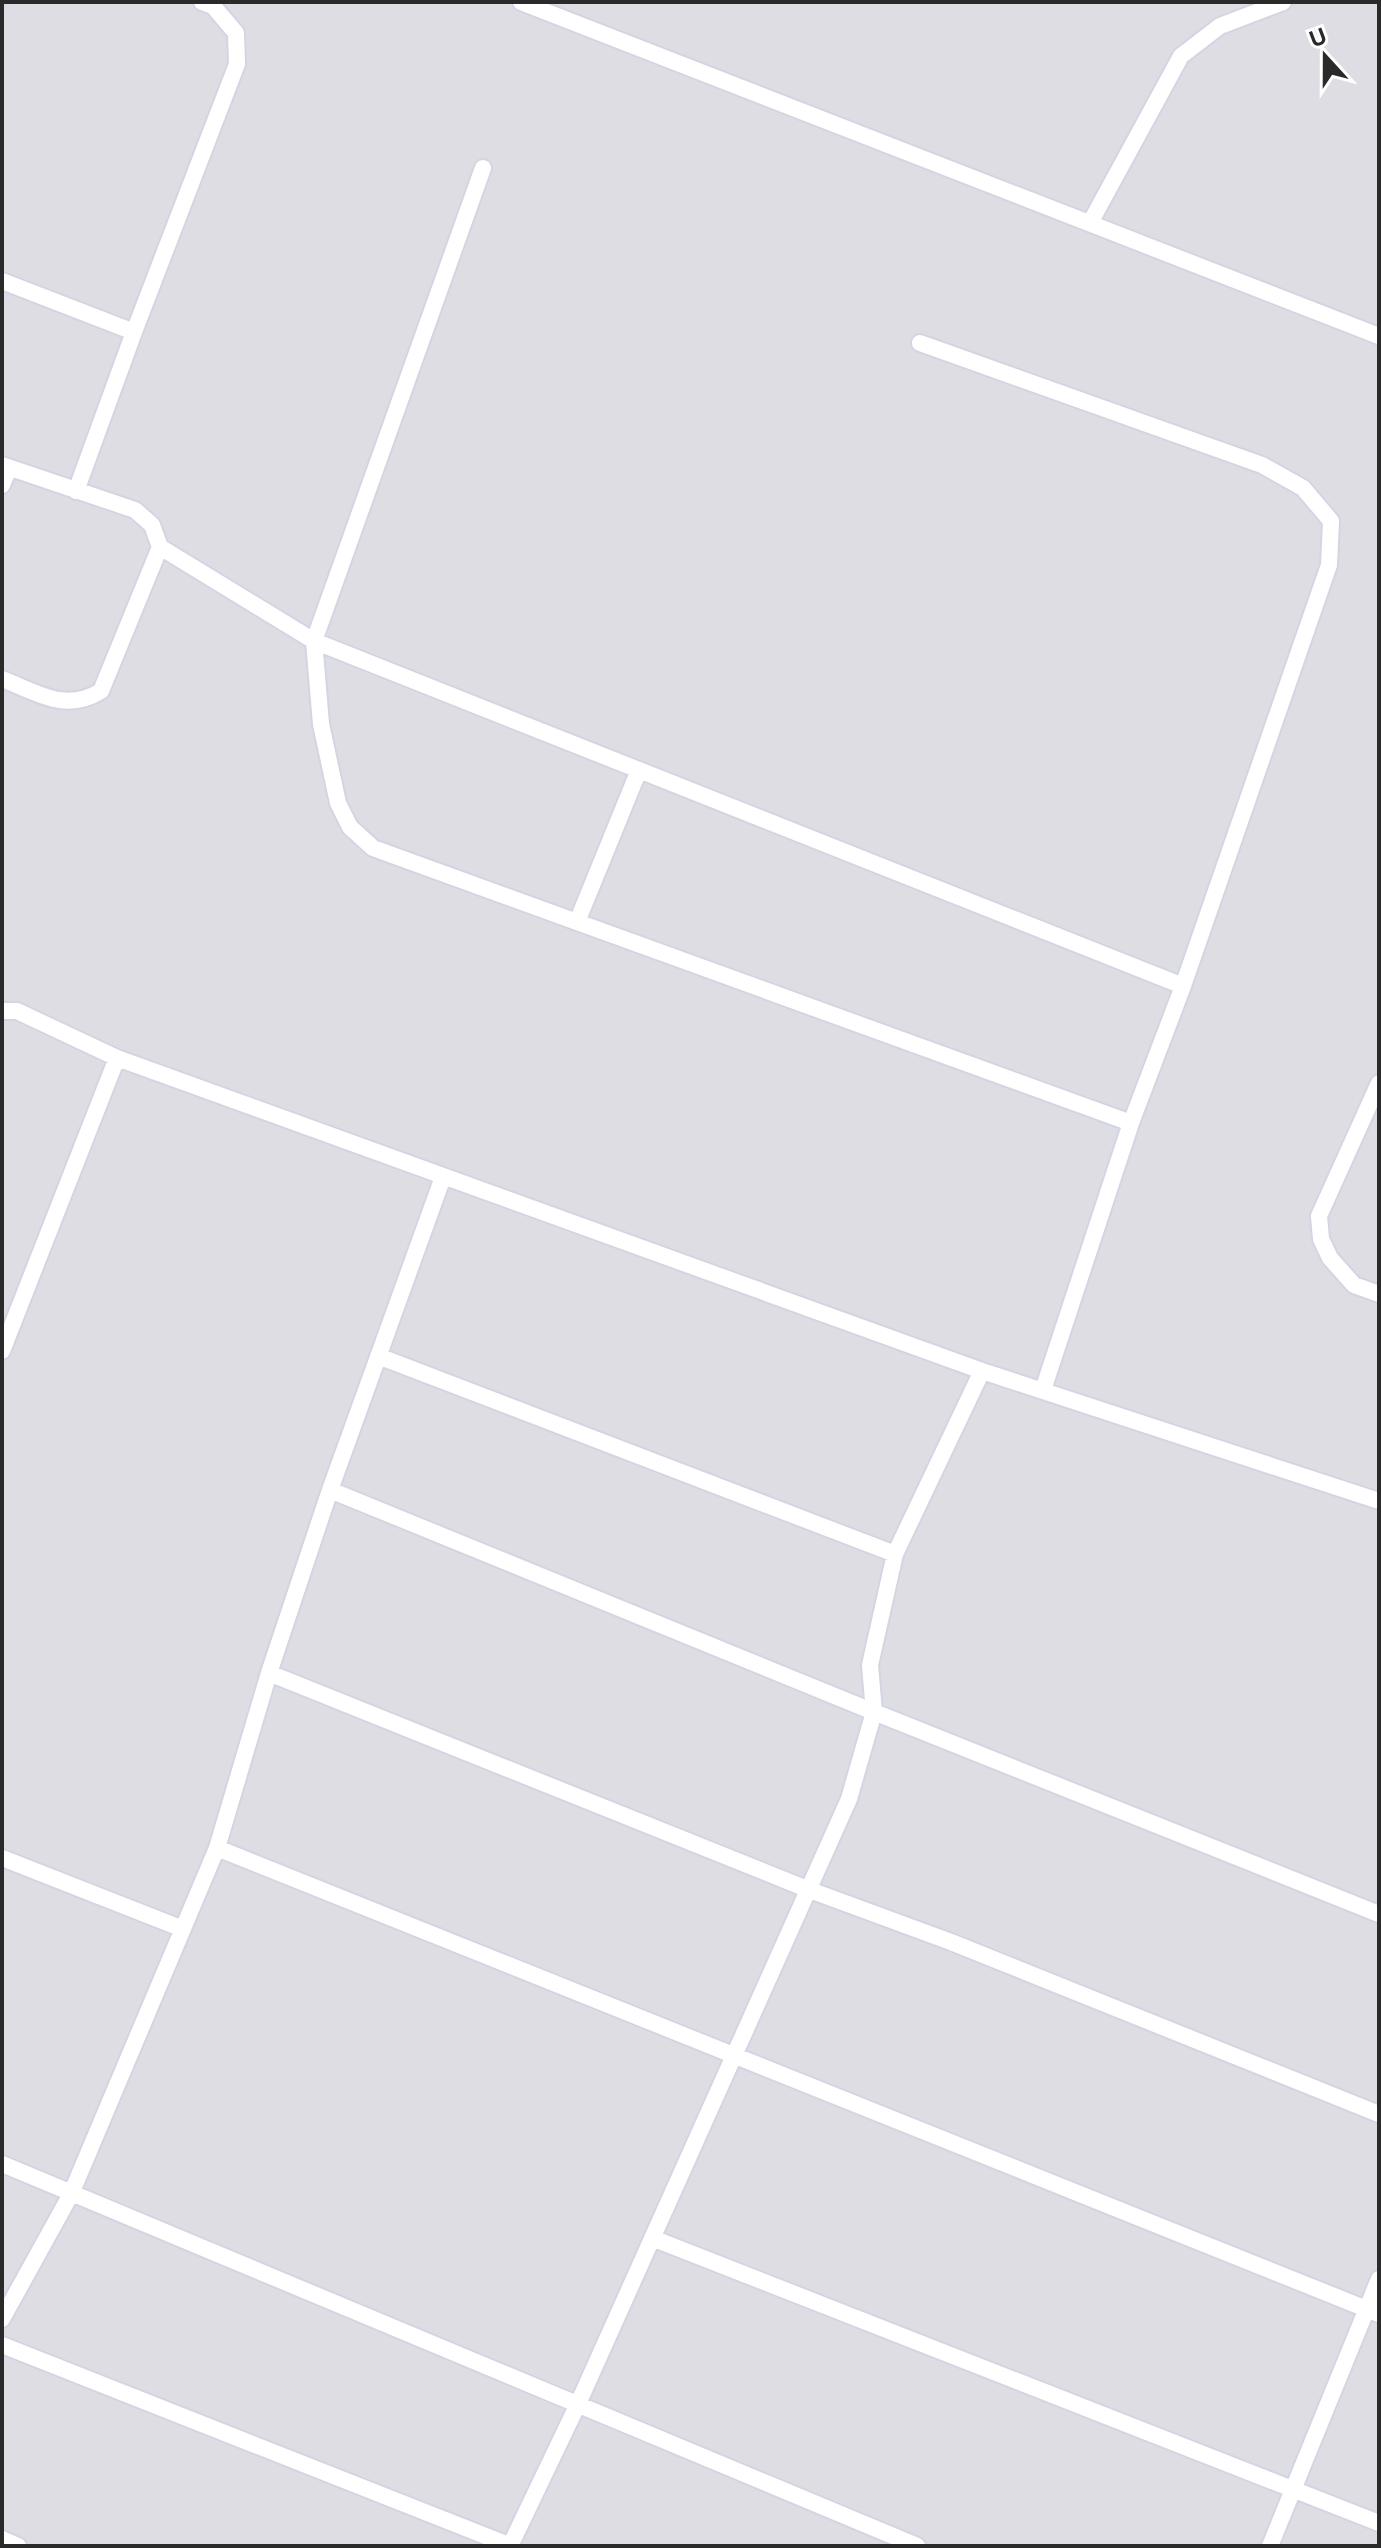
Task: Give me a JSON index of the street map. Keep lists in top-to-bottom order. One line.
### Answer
{"north":"top"}
